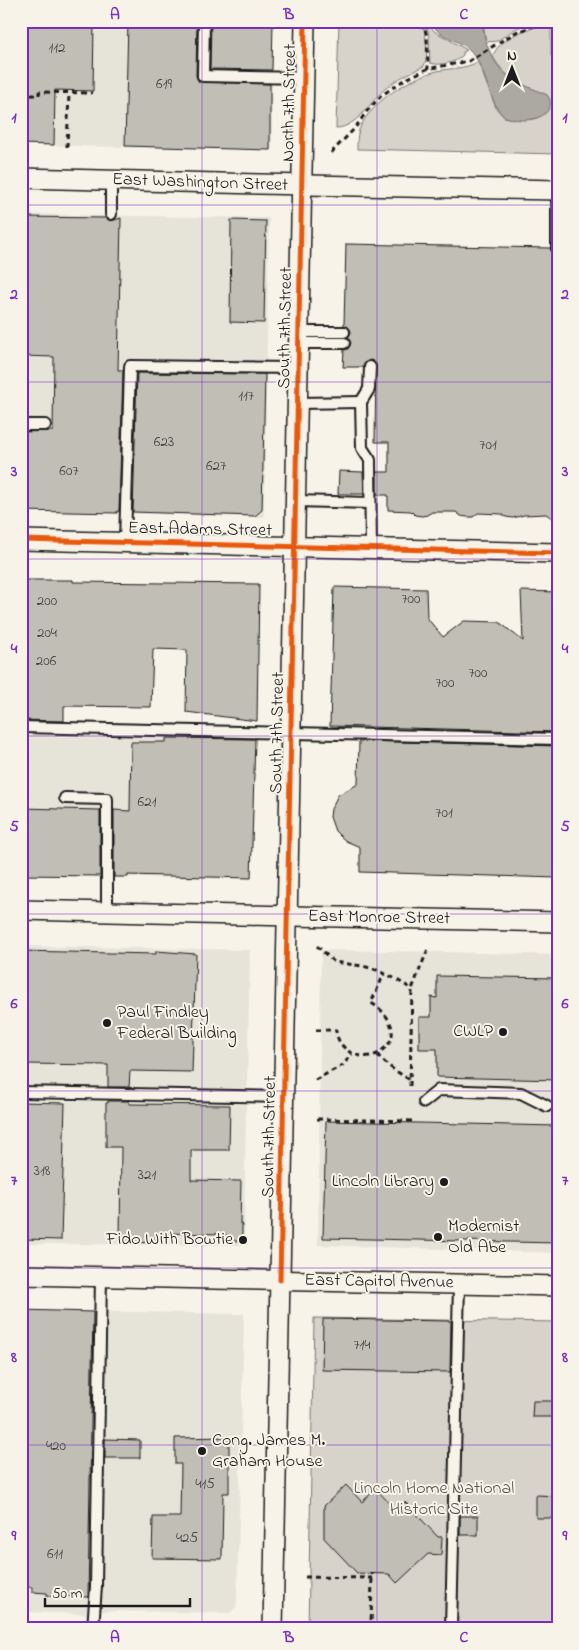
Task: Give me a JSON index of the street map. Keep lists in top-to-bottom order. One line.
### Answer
{"streets":{"street":["North 7th Street","East Washington Street","South 7th Street","East Adams Street","East Monroe Street","East Capitol Avenue"]},"crossings":[["North 7th Street","East Washington Street"],["North 7th Street","South 7th Street"],["East Washington Street","South 7th Street"],["South 7th Street","East Adams Street"],["South 7th Street","East Monroe Street"],["South 7th Street","East Capitol Avenue"]],"parks":["Lincoln Home National Historic Site"],"places":["Paul Findley Federal Building","CWLP","Lincoln Library","Modernist Old Abe","Fido With Bowtie","Cong. James M. Graham House"],"house_numbers":["112","619","117","623","701","627","607","700","200","204","206","700","700","621","701","318","321","714","420","415","425","611"],"scale_bar":"50 m","north":"top","grid":{"columns":["A","B","C"],"rows":["1","2","3","4","5","6","7","8","9"]}}
